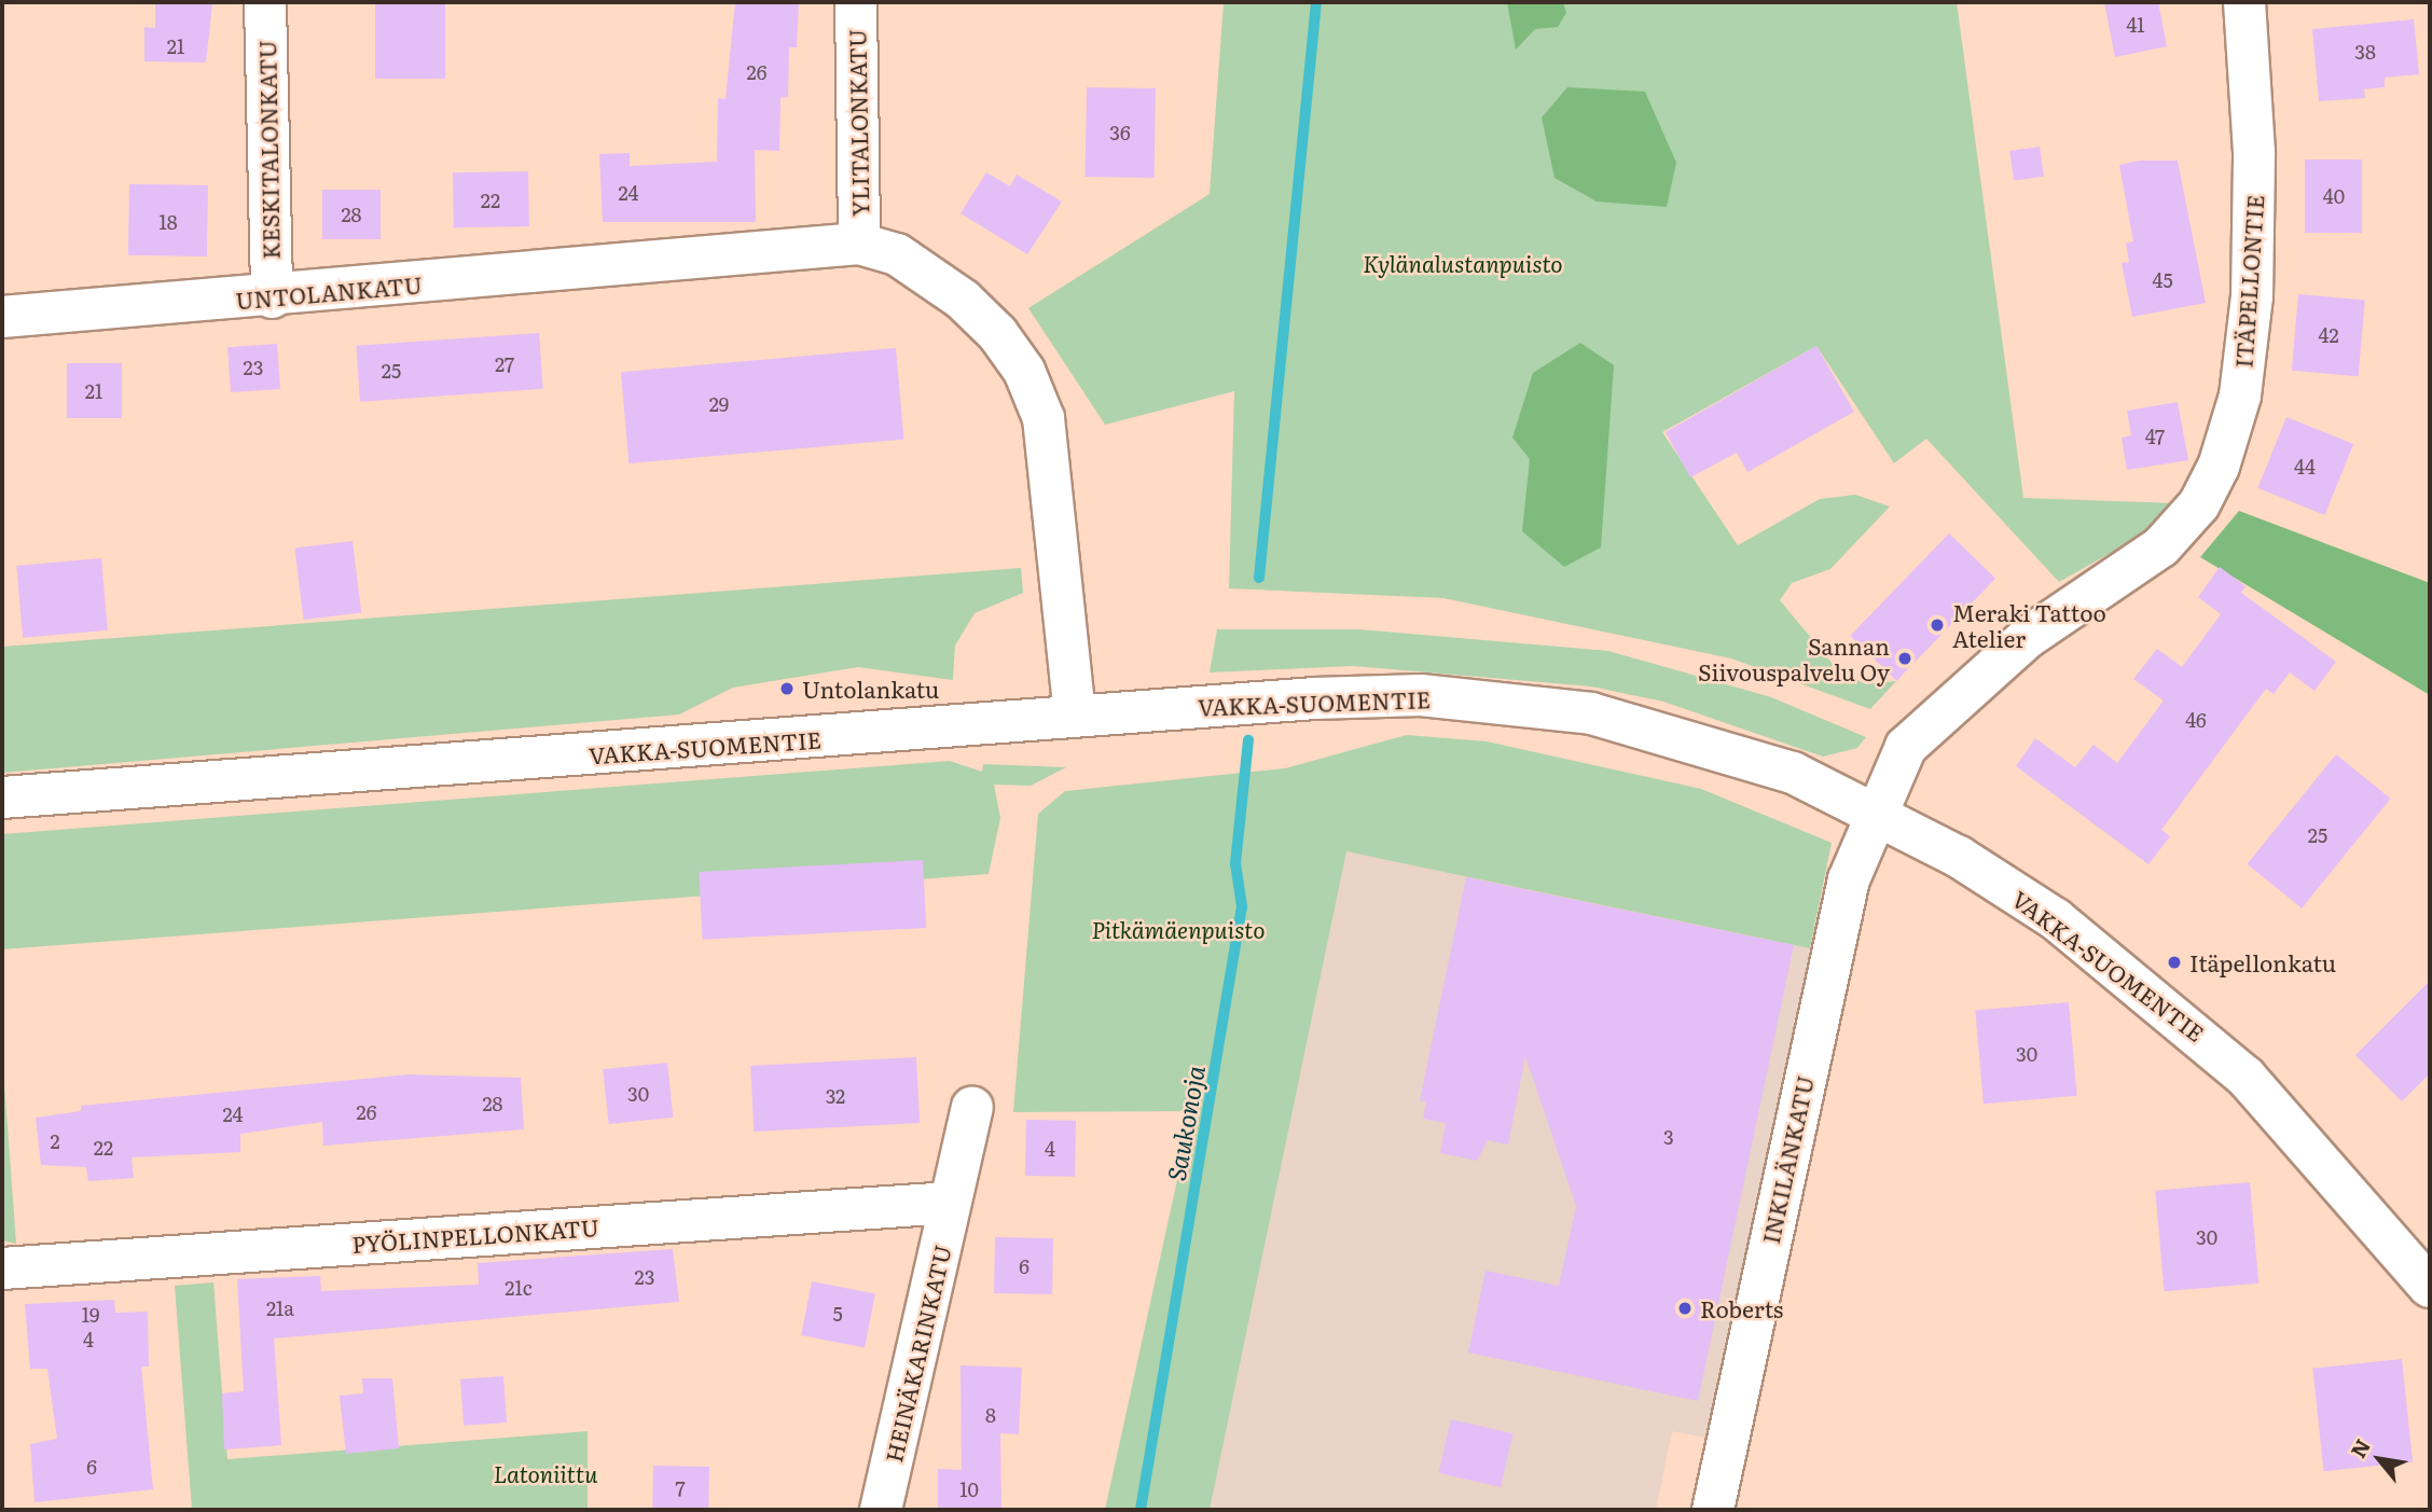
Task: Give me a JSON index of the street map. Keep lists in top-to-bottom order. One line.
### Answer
{"streets":{"street":["YLITALONKATU","KESKITALONKATU","ITÄPELLONTIE","UNTOLANKATU","VAKKA-SUOMENTIE","INKILÄNKATU","PYÖLINPELLONKATU","HEINÄKARINKATU"]},"crossings":[["YLITALONKATU","UNTOLANKATU"],["KESKITALONKATU","UNTOLANKATU"],["ITÄPELLONTIE","VAKKA-SUOMENTIE"],["ITÄPELLONTIE","INKILÄNKATU"],["UNTOLANKATU","VAKKA-SUOMENTIE"],["VAKKA-SUOMENTIE","INKILÄNKATU"],["PYÖLINPELLONKATU","HEINÄKARINKATU"]],"water":["Saukonoja"],"parks":["Kylänalustanpuisto","Pitkämäenpuisto","Latoniittu"],"places":["Meraki Tattoo Atelier","Sannan Siivouspalvelu Oy","Untolankatu","Itäpellonkatu","Roberts"],"house_numbers":["41","21","38","26","36","24","40","22","28","18","45","42","27","23","25","21","29","47","44","46","25","30","30","32","28","26","24","3","2","22","4","30","6","23","21c","21a","5","19","4","8","6","7","10"],"north":"top left"}
